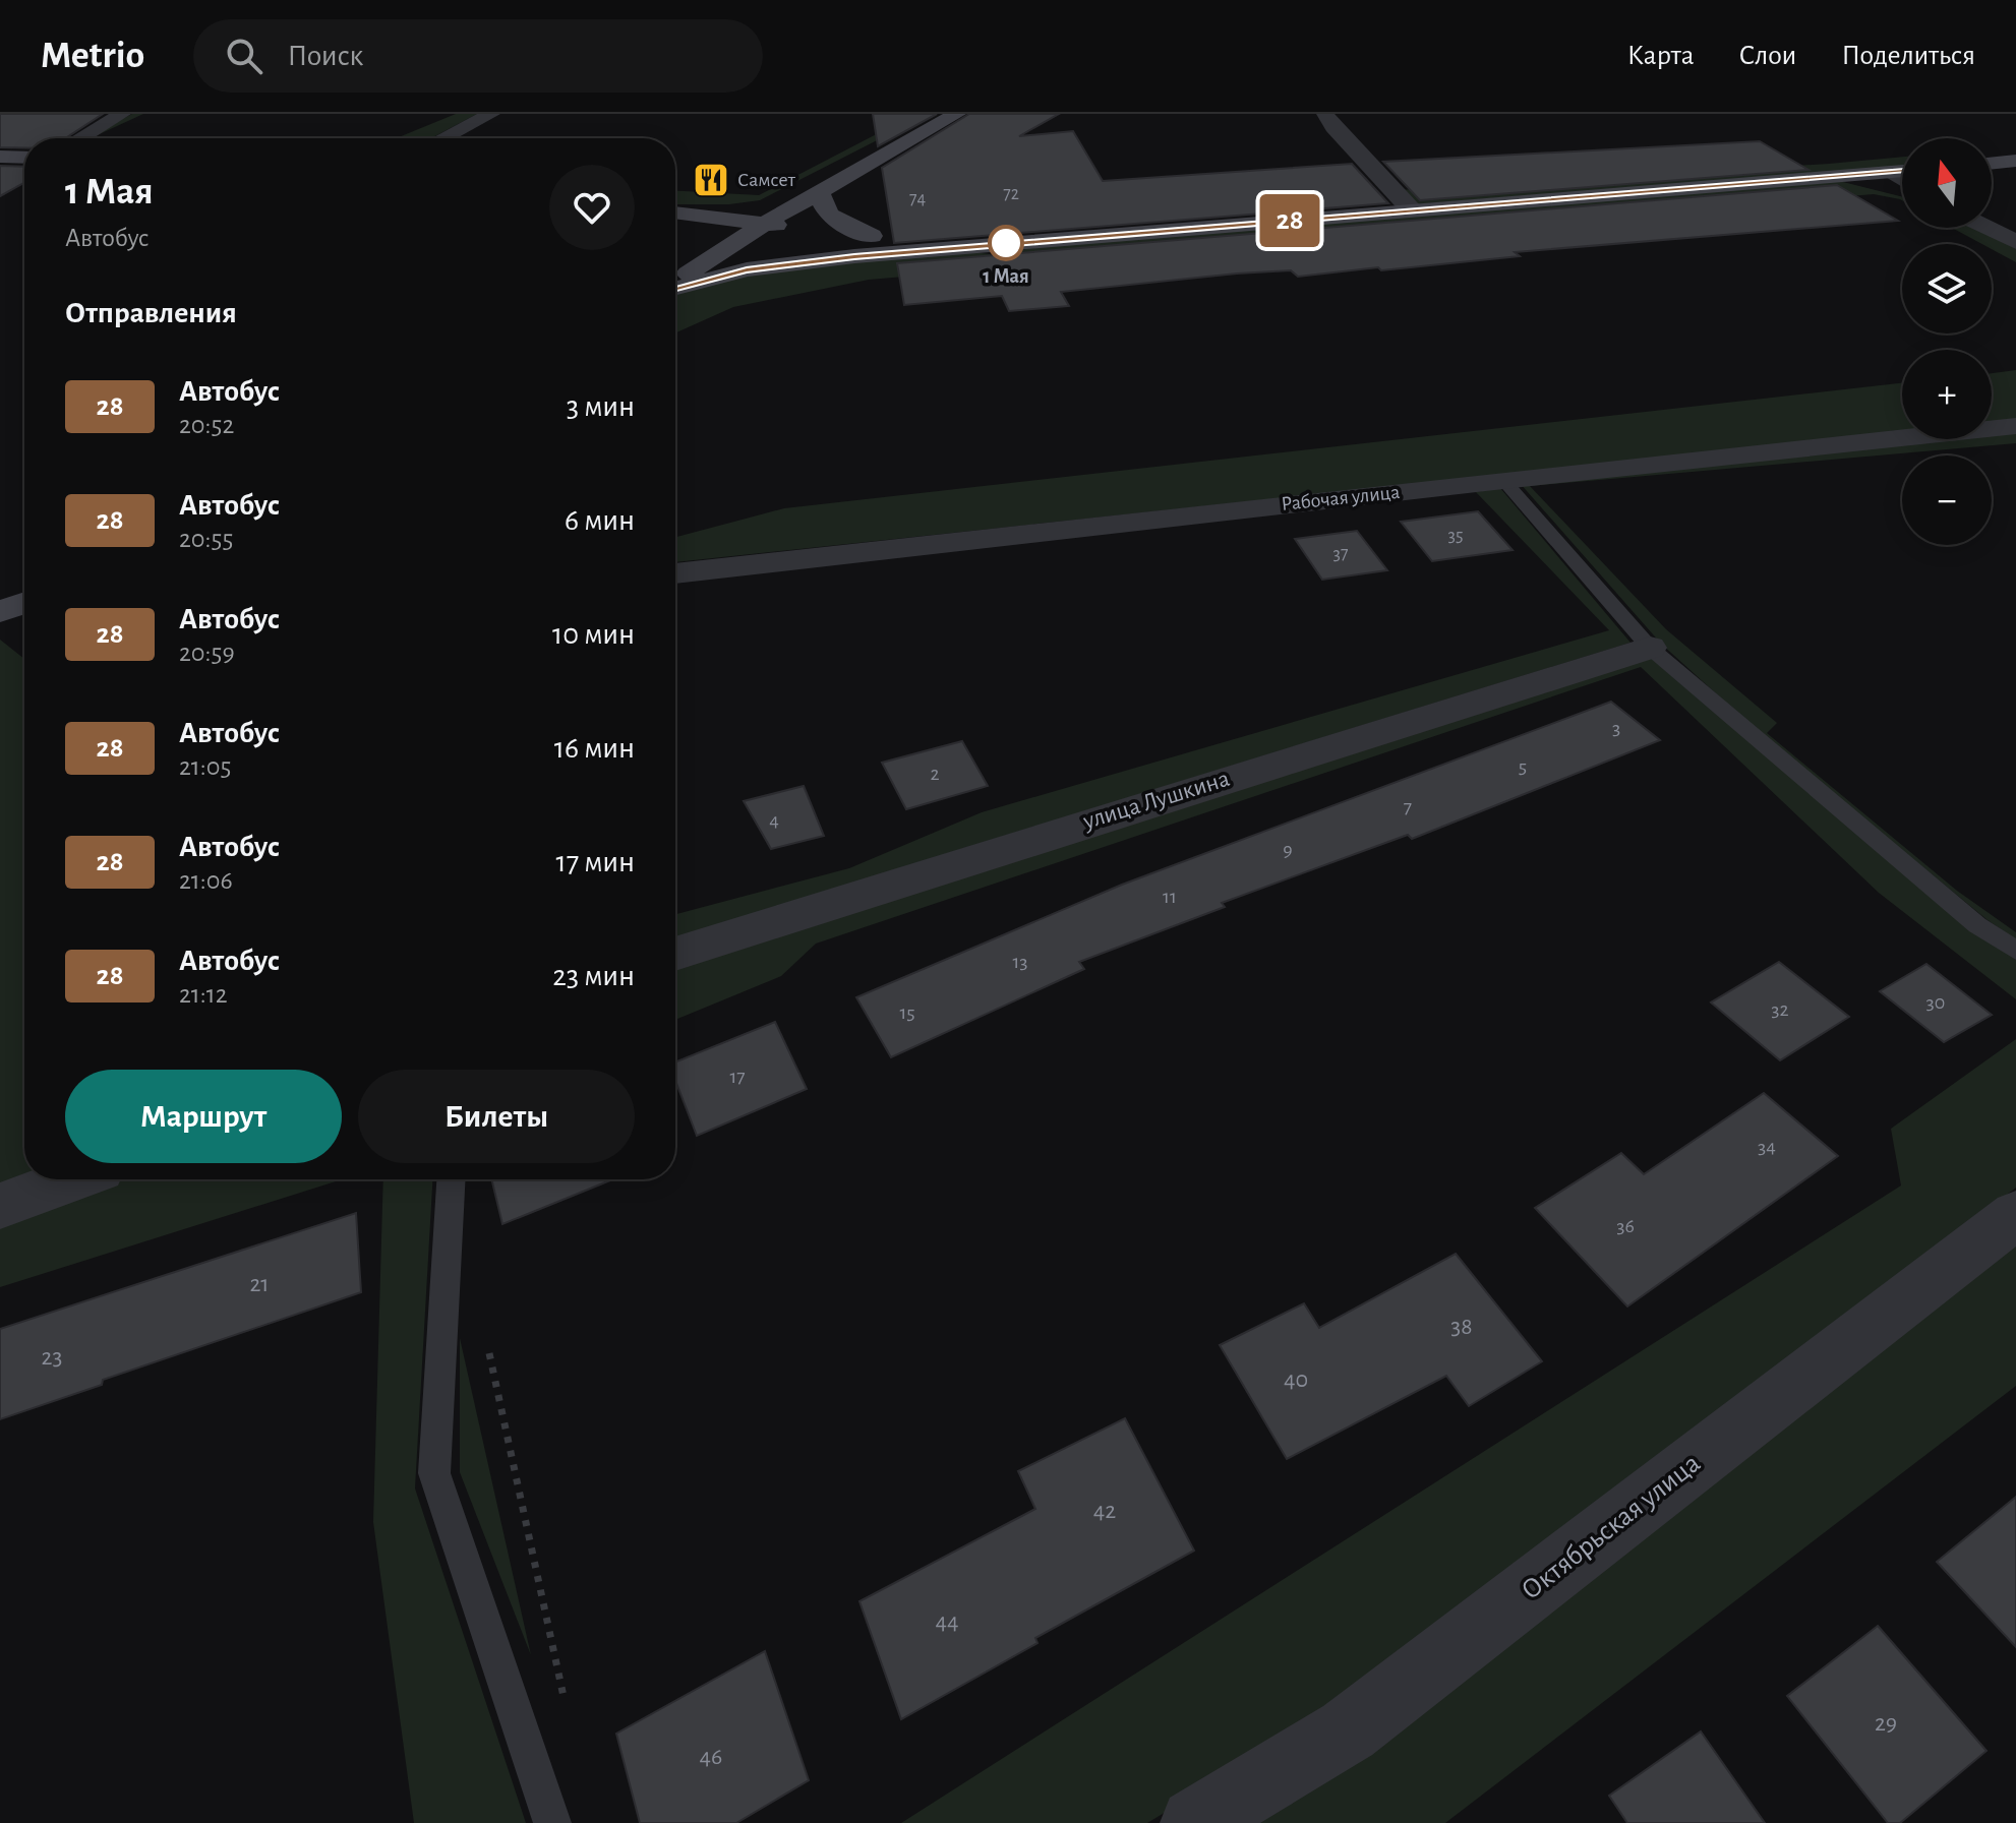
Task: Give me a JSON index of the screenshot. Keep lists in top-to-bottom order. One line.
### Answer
{"streets":{"street":["Рабочая улица","улица Лушкина","Октябрьская улица"]},"places":{"restaurant":["Самсет"],"other":["1 Мая"]},"lines":["bus line 28"],"house_numbers":["72","74","35","37","3","5","2","7","4","9","11","13","30","32","15","17","34","36","21","38","23","40","42","44","29","46"],"north":"top","page":{"header":"Metrio","search":"Поиск","nav":["Карта","Слои","Поделиться"],"on_map":"28","map_buttons":["+","−"],"heading":[["1 Мая","Автобус"],"Отправления"],"list":[{"mark":"28","name":"Автобус","note":"20:52","value":"3 мин"},{"mark":"28","name":"Автобус","note":"20:55","value":"6 мин"},{"mark":"28","name":"Автобус","note":"20:59","value":"10 мин"},{"mark":"28","name":"Автобус","note":"21:05","value":"16 мин"},{"mark":"28","name":"Автобус","note":"21:06","value":"17 мин"},{"mark":"28","name":"Автобус","note":"21:12","value":"23 мин"}],"buttons":["Маршрут","Билеты"]}}
